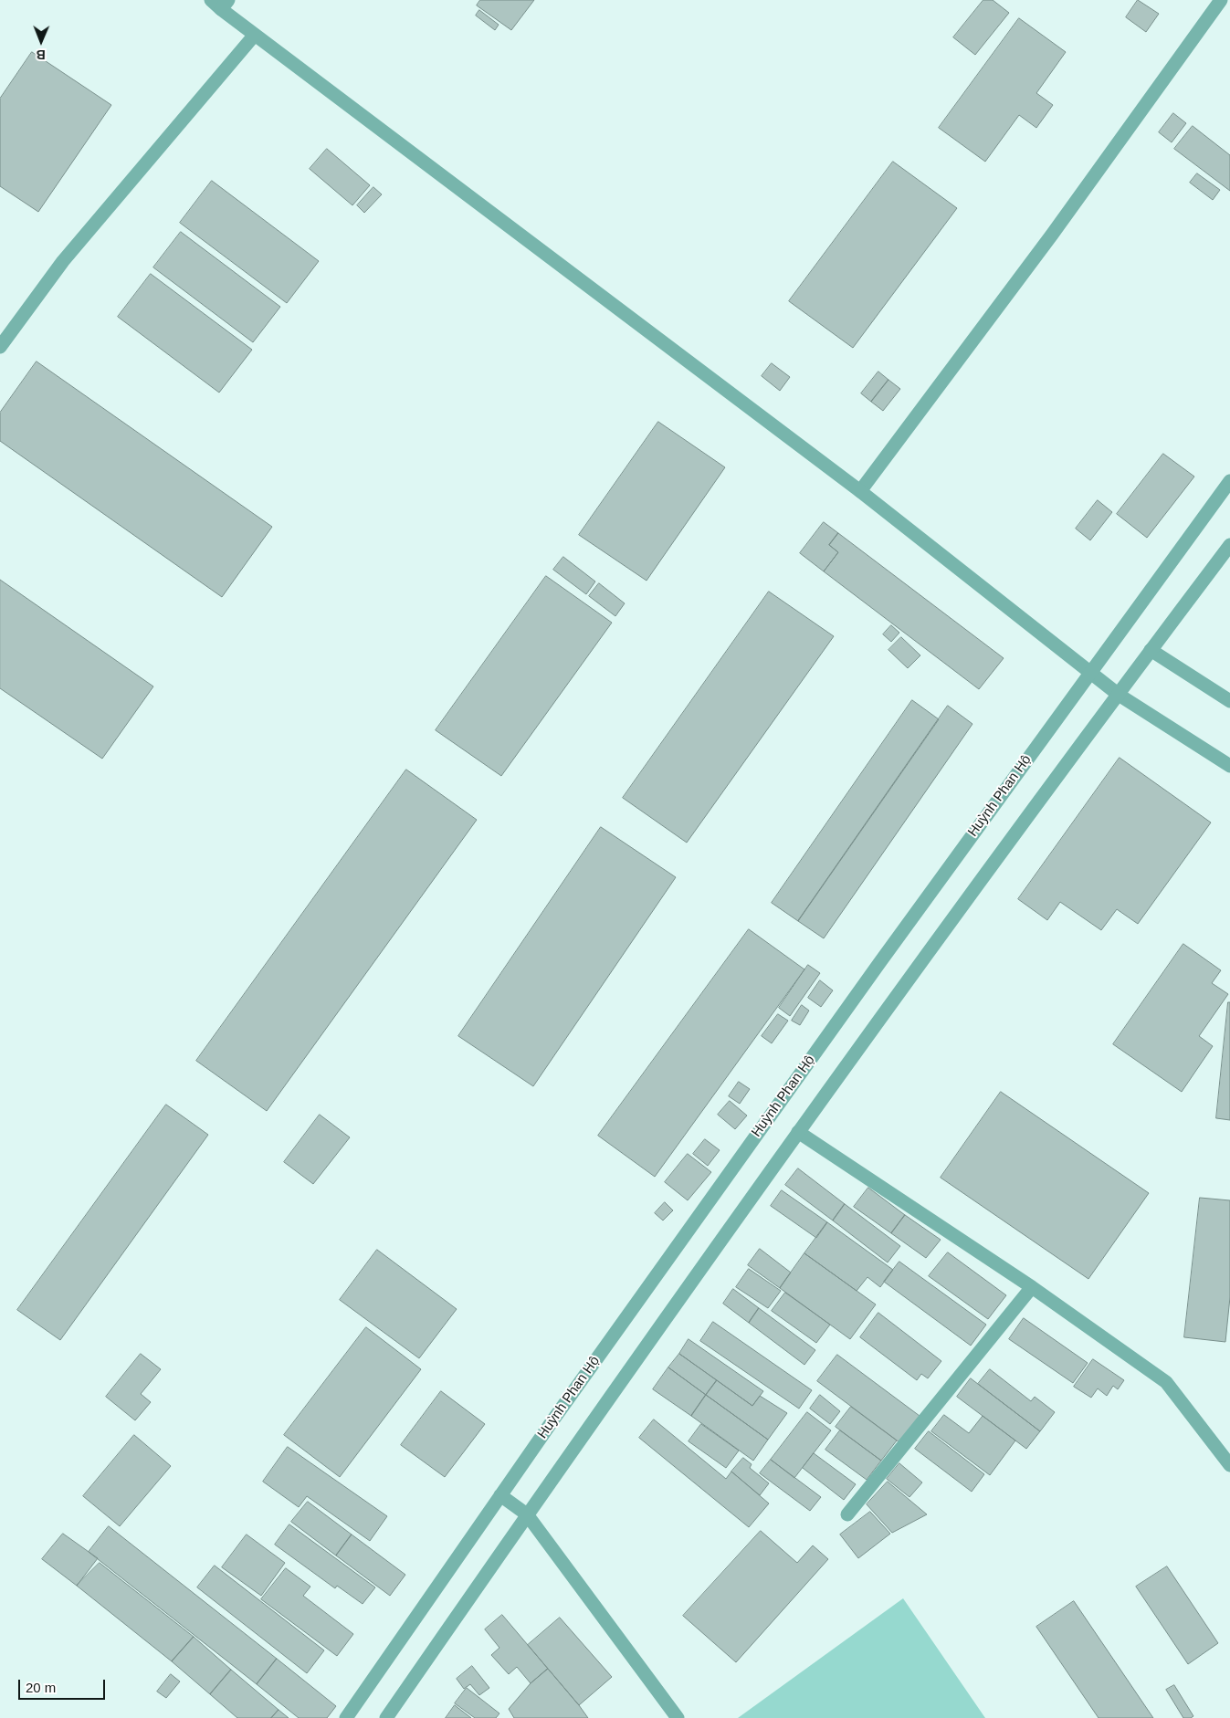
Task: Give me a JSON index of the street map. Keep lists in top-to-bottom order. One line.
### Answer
{"streets":{"street":["Huỳnh Phan Hộ"]},"scale_bar":"20 m","north":"bottom"}
